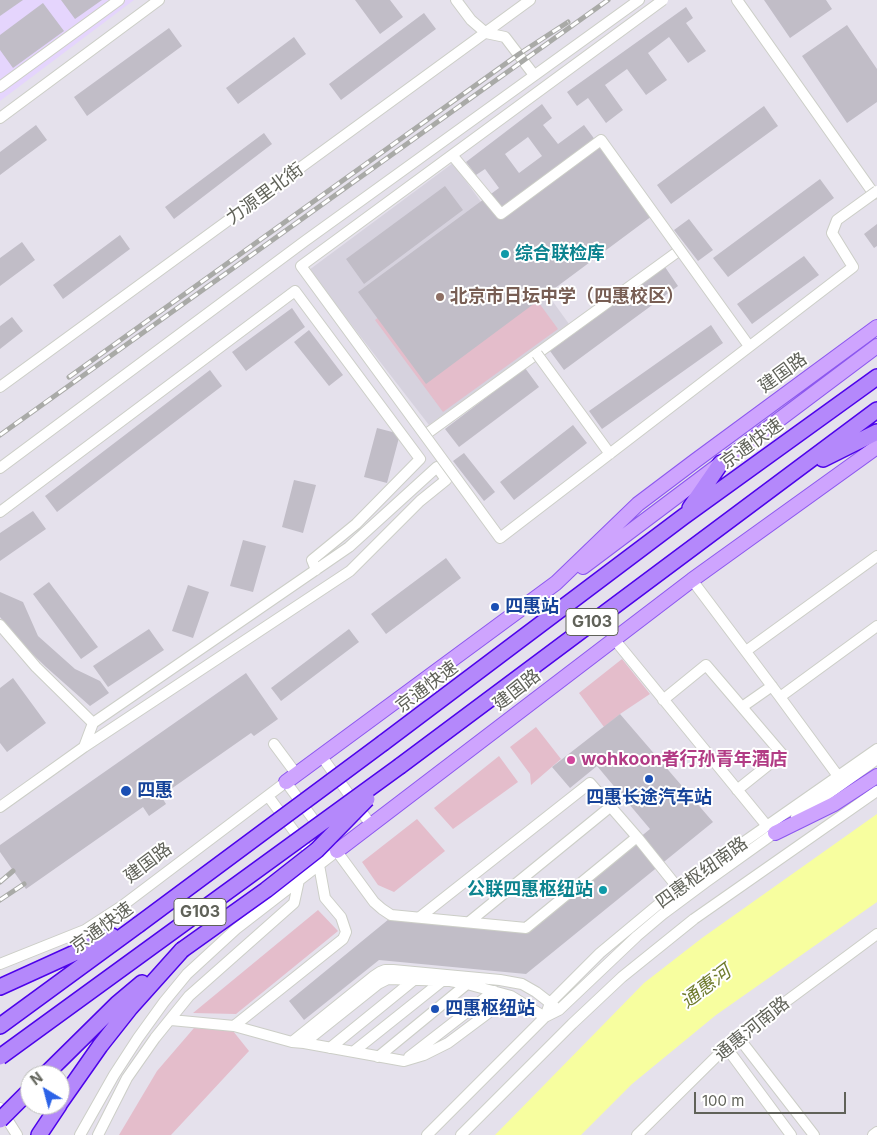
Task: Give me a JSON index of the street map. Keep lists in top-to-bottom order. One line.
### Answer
{"streets":{"highway":["京通快速","G103"],"main road":["建国路"],"street":["力源里北街","四惠枢纽南路","通惠河南路"]},"water":["通惠河"],"places":["综合联检库","北京市日坛中学（四惠校区）","四惠站","wohkoon者行孙青年酒店","四惠长途汽车站","四惠","公联四惠枢纽站","四惠枢纽站"],"scale_bar":"100 m","north":"top left"}
